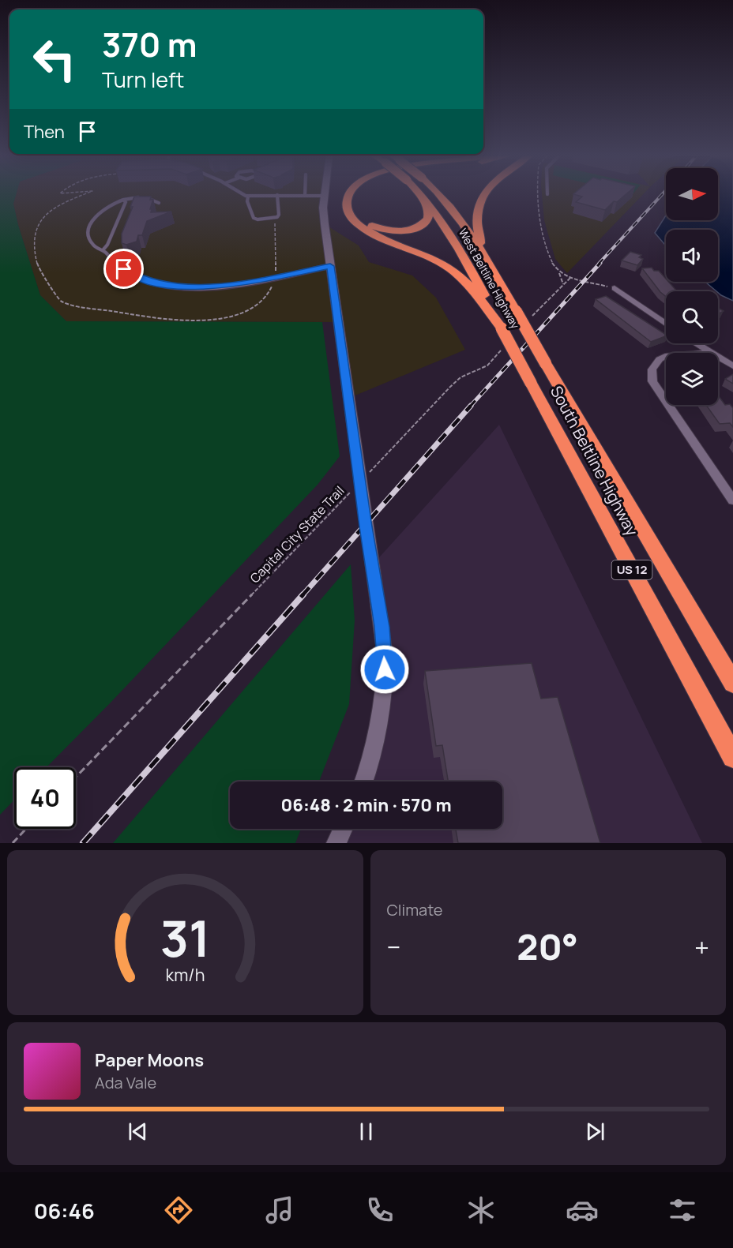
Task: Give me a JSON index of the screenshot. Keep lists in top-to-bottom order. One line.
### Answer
{"streets":{"highway":["West Beltline Highway","South Beltline Highway","US 12"],"path":["Capital City State Trail"]},"crossings":[["West Beltline Highway","South Beltline Highway"]],"north":"right","page":{"turn":["370 m","Turn left"],"then":"Then","limit":"40","trip":"06:48 · 2 min · 570 m","tile":"Climate","heat":["−","20°","+"],"song":["Paper Moons","Ada Vale"],"tabs":"06:46","gauge":["31","km/h"]}}
